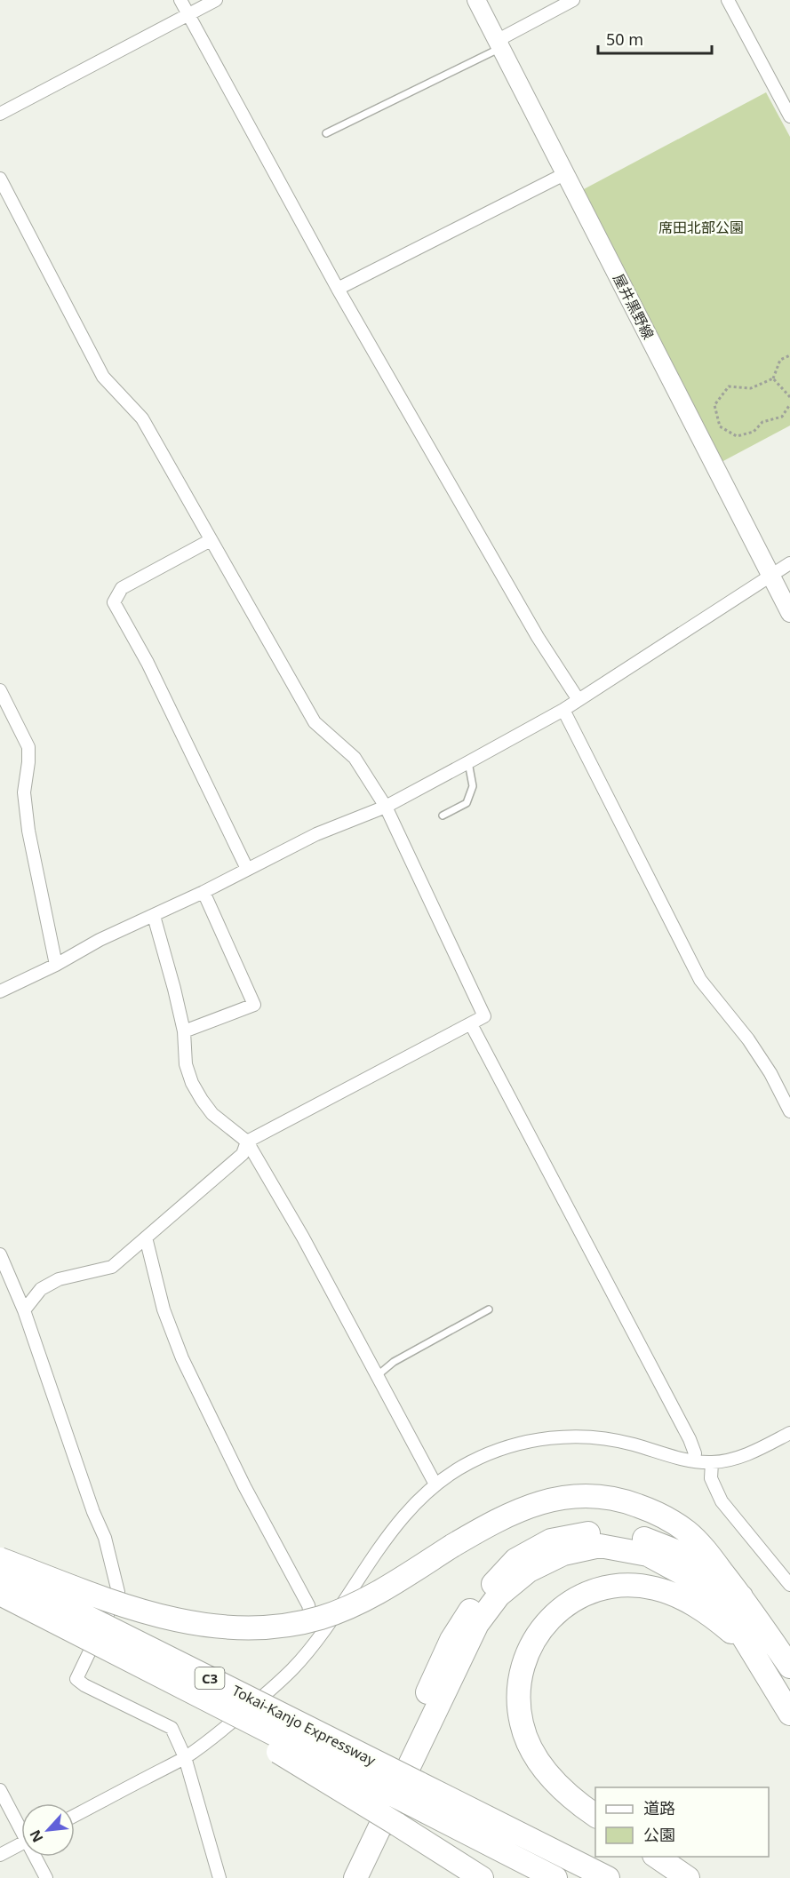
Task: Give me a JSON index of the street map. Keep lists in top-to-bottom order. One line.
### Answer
{"streets":{"highway":["C3","Tokai-Kanjo Expressway"],"main road":["屋井黒野線"]},"parks":["席田北部公園"],"legend":["道路","公園"],"scale_bar":"50 m","north":"bottom left"}
